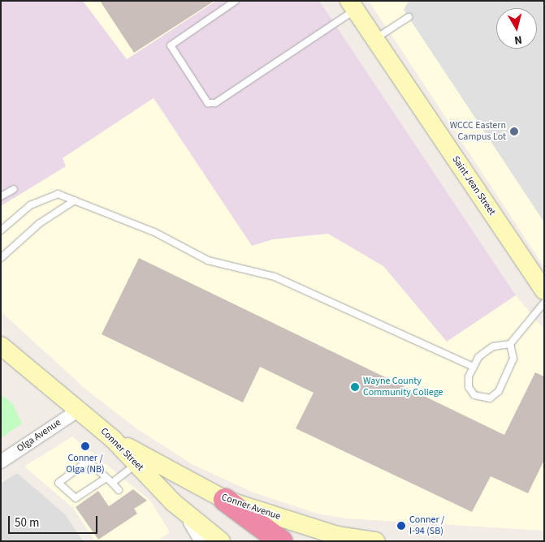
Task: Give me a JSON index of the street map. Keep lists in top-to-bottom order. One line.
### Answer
{"streets":{"main road":["Saint Jean Street","Conner Street","Conner Avenue"],"street":["Olga Avenue"]},"crossings":[["Olga Avenue","Conner Street"],["Conner Street","Conner Avenue"]],"places":["WCCC Eastern Campus Lot","Wayne County Community College","Conner / Olga (NB)","Conner / I-94 (SB)"],"scale_bar":"50 m","north":"bottom"}
